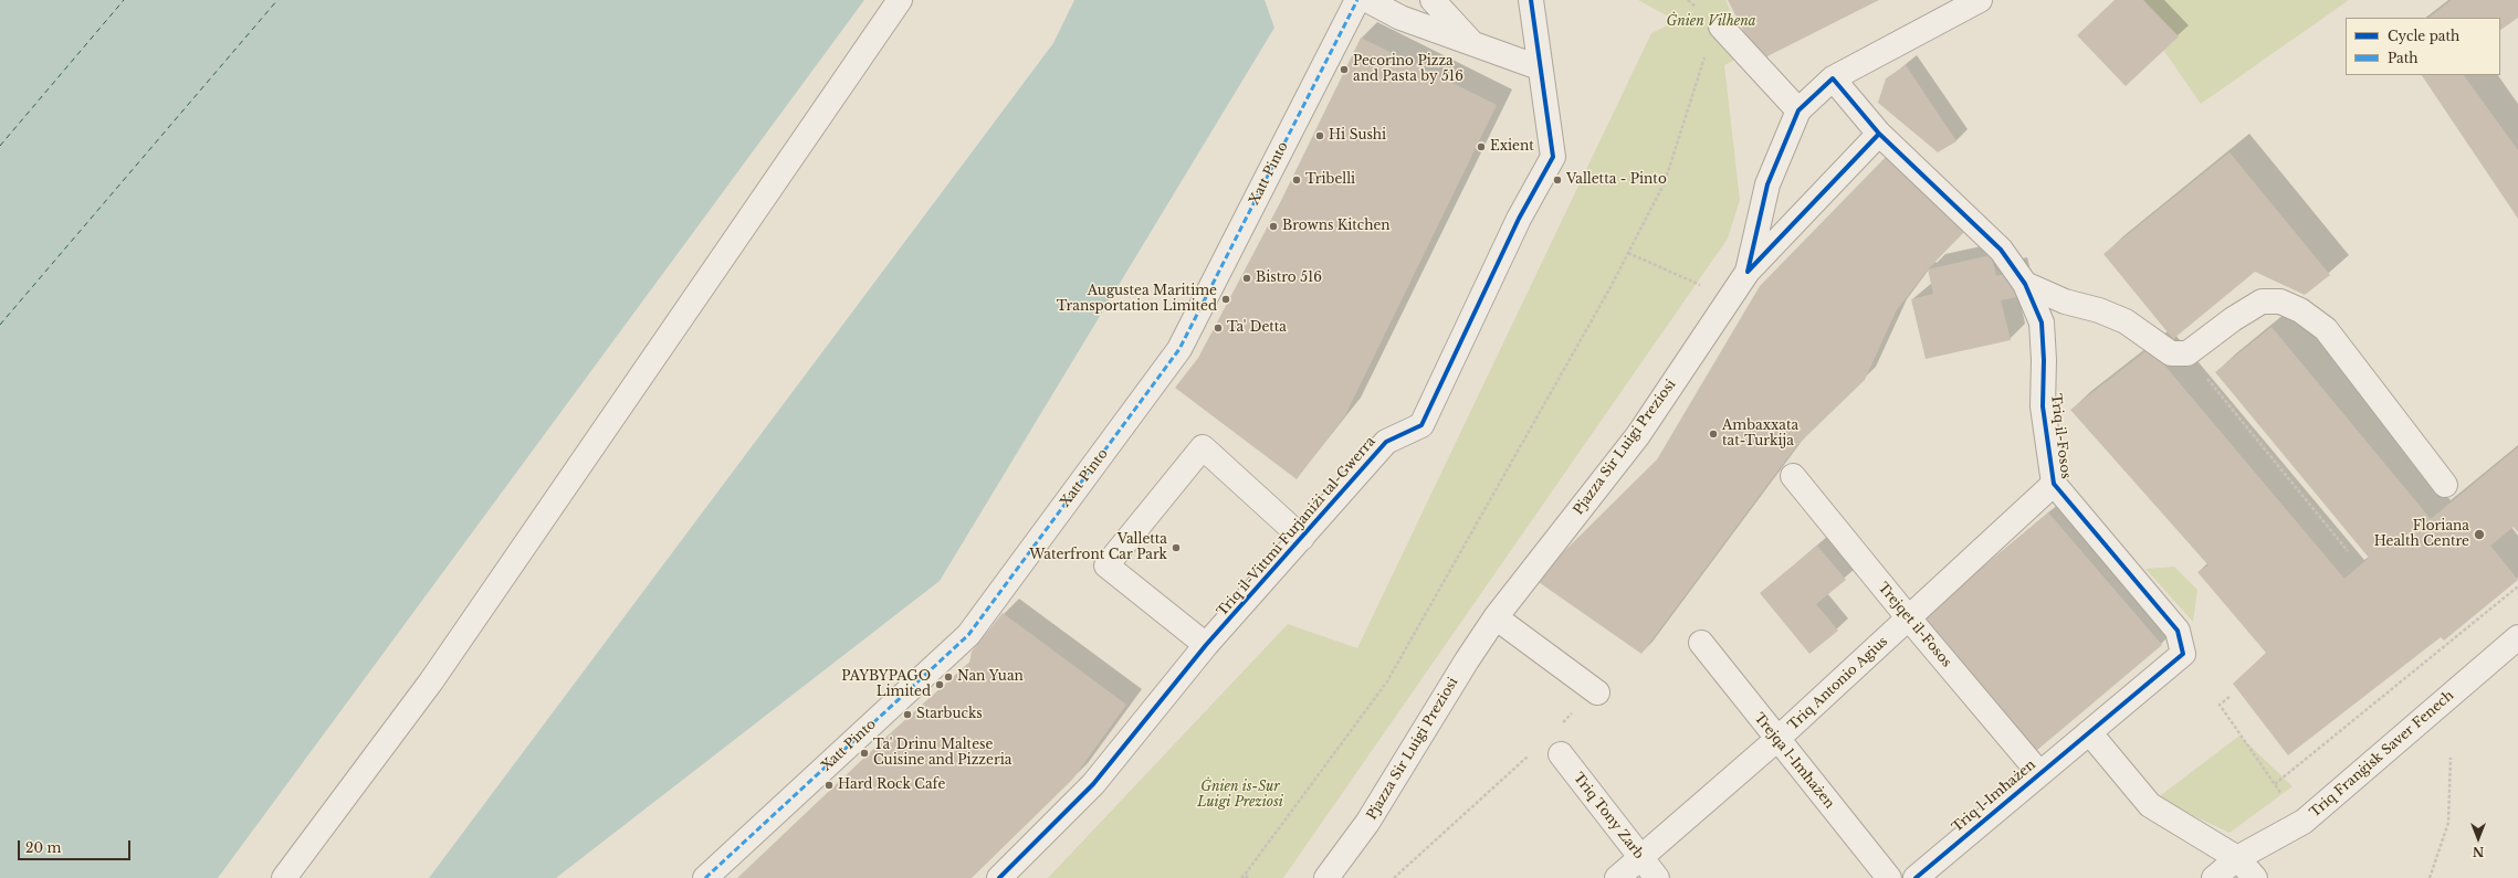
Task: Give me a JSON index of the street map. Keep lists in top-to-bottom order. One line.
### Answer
{"streets":{"street":["Xatt Pinto","Triq il-Fosos","Pjazza Sir Luigi Preziosi","Triq il-Vittmi Furjaniżi tal-Gwerra","Trejqet il-Fosos","Triq Antonio Agius","Triq Franġisk Saver Fenech","Trejqa l-Imħażen","Triq l-Imħażen","Triq Tony Zarb"]},"crossings":[["Triq il-Fosos","Pjazza Sir Luigi Preziosi"],["Triq il-Fosos","Triq Antonio Agius"],["Triq il-Fosos","Triq l-Imħażen"],["Trejqet il-Fosos","Triq Antonio Agius"],["Trejqet il-Fosos","Triq l-Imħażen"],["Triq Antonio Agius","Trejqa l-Imħażen"],["Triq Antonio Agius","Triq Tony Zarb"]],"parks":["Ġnien Vilhena","Ġnien is-Sur Luigi Preziosi"],"places":["Pecorino Pizza and Pasta by 516","Hi Sushi","Exient","Tribelli","Valletta - Pinto","Browns Kitchen","Bistro 516","Augustea Maritime Transportation Limited","Ta' Detta","Ambaxxata tat-Turkija","Floriana Health Centre","Valletta Waterfront Car Park","Nan Yuan","PAYBYPAGO Limited","Starbucks","Ta' Drinu Maltese Cuisine and Pizzeria","Hard Rock Cafe"],"legend":["Cycle path","Path"],"scale_bar":"20 m","north":"bottom"}
